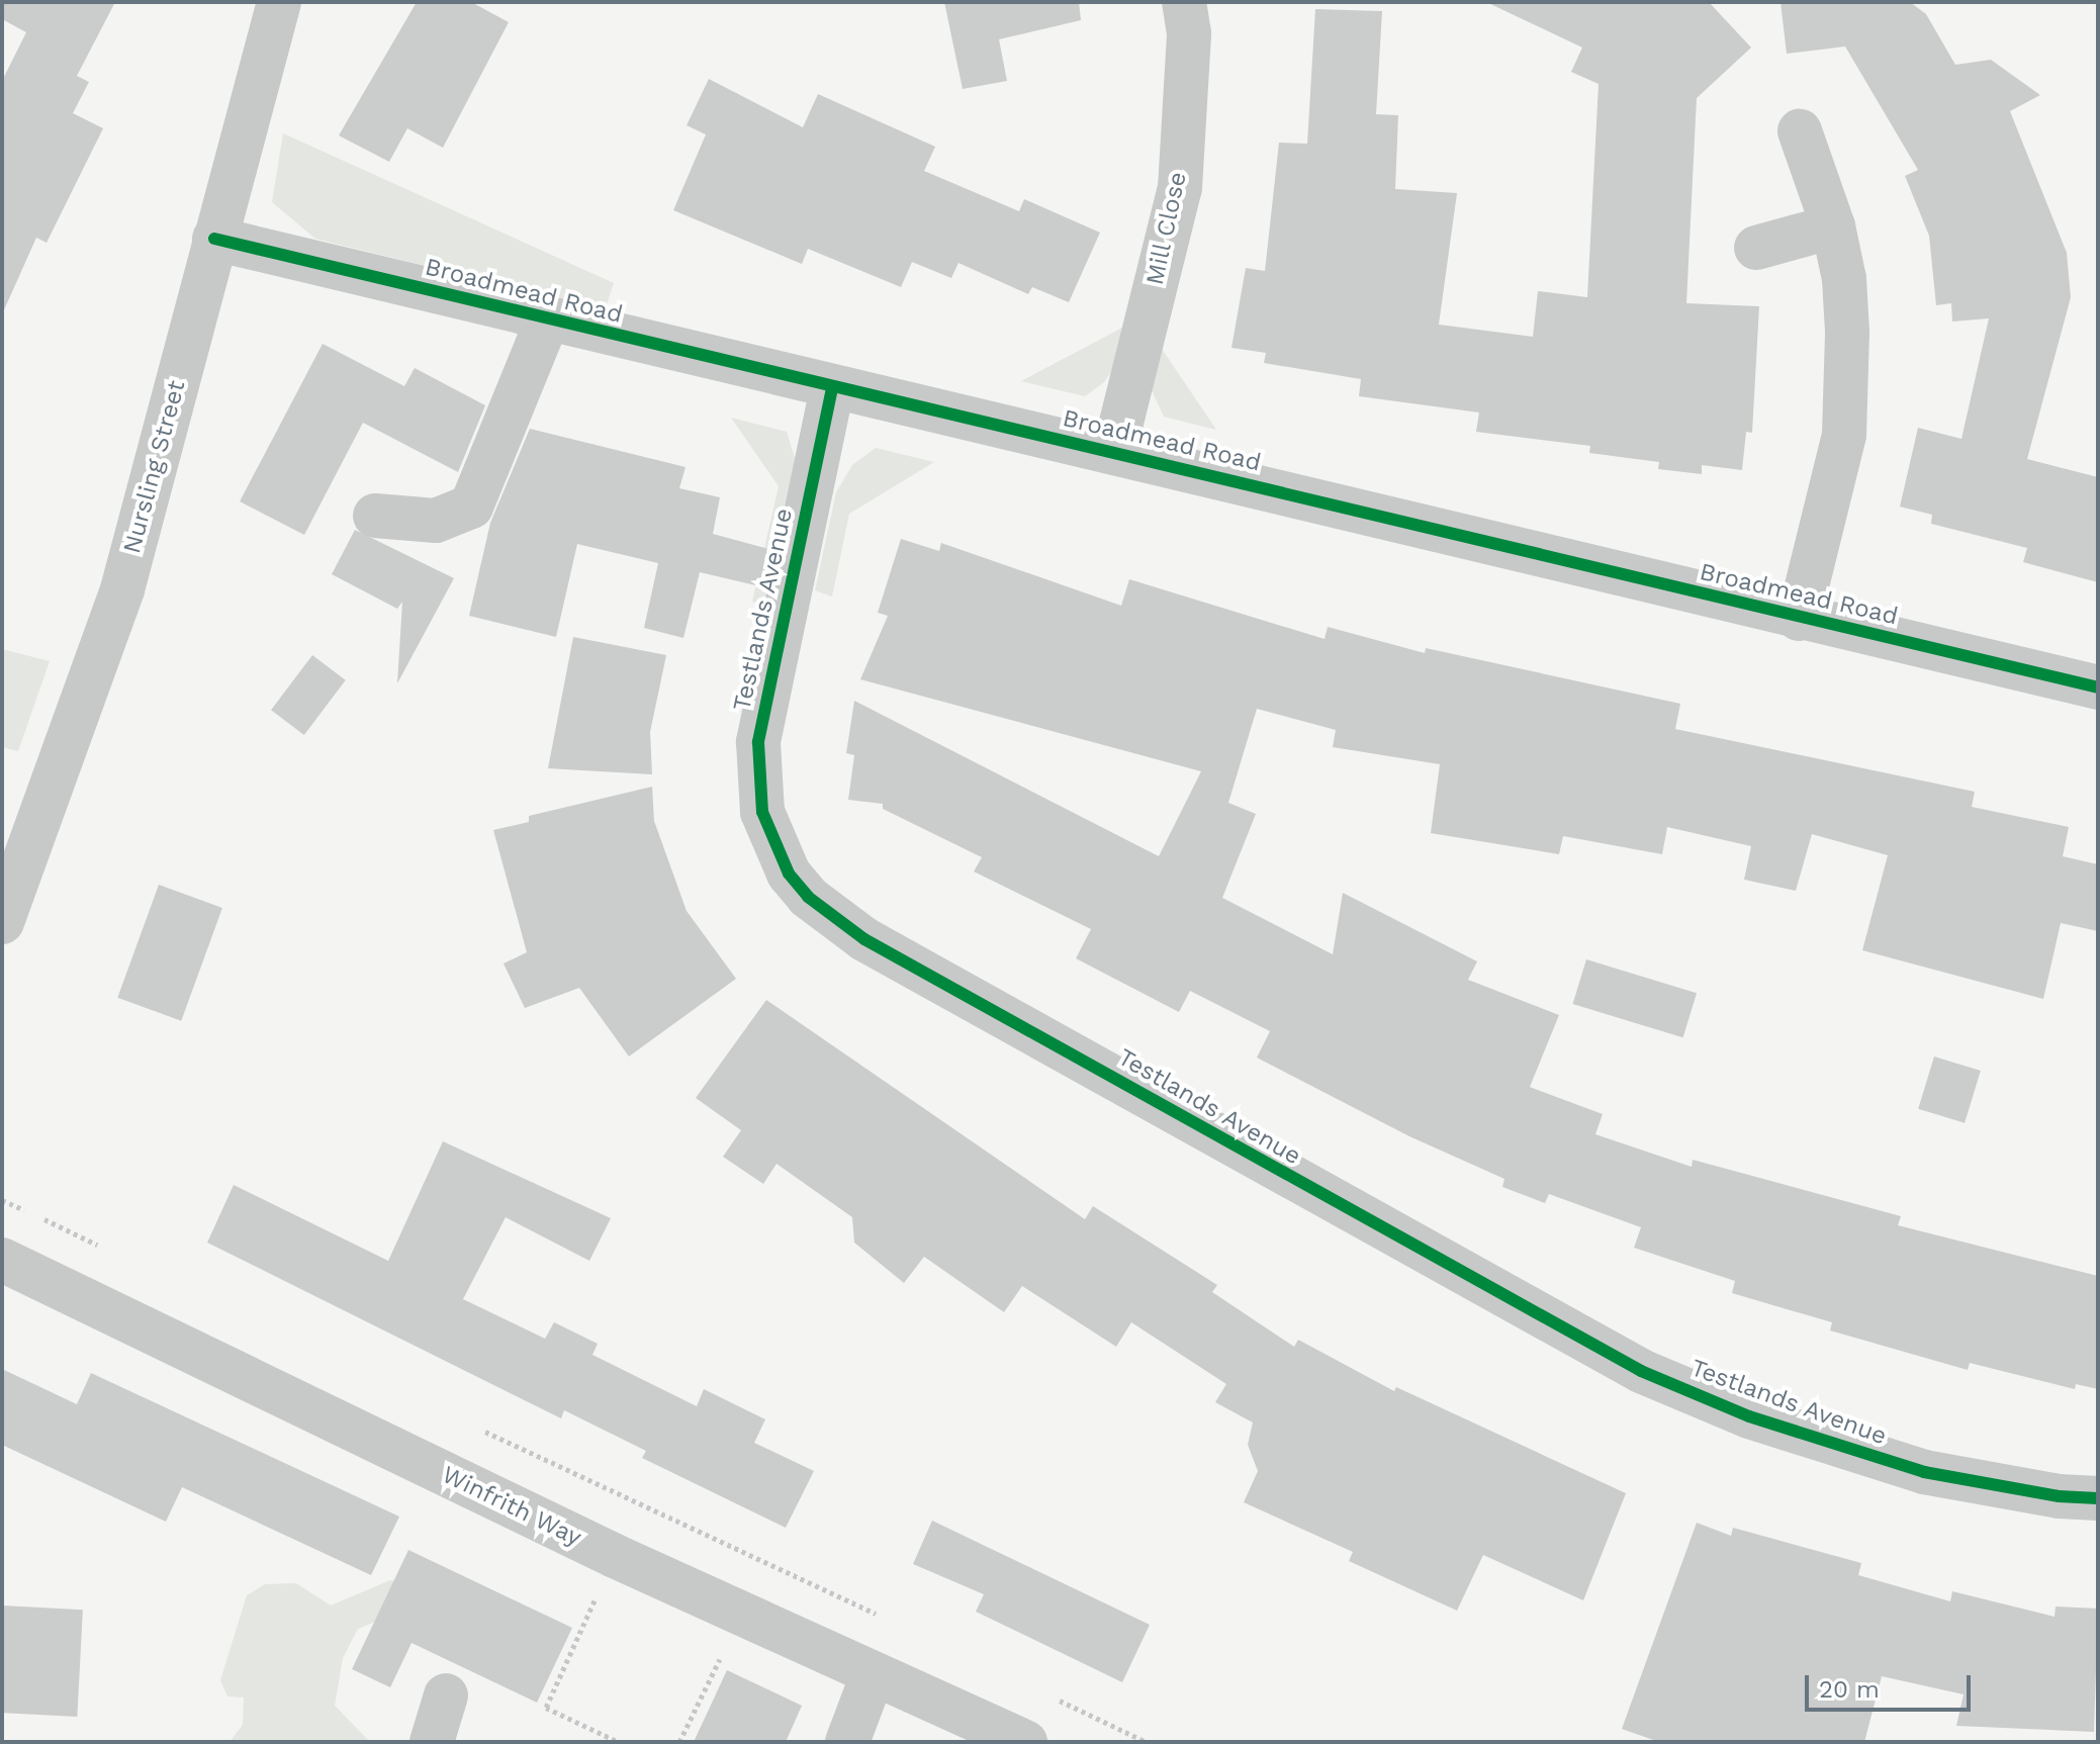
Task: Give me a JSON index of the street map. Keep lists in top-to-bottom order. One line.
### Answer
{"streets":{"street":["Mill Close","Broadmead Road","Nursling Street","Testlands Avenue","Winfrith Way"]},"crossings":[["Mill Close","Broadmead Road"],["Broadmead Road","Nursling Street"],["Broadmead Road","Testlands Avenue"]],"scale_bar":"20 m"}
